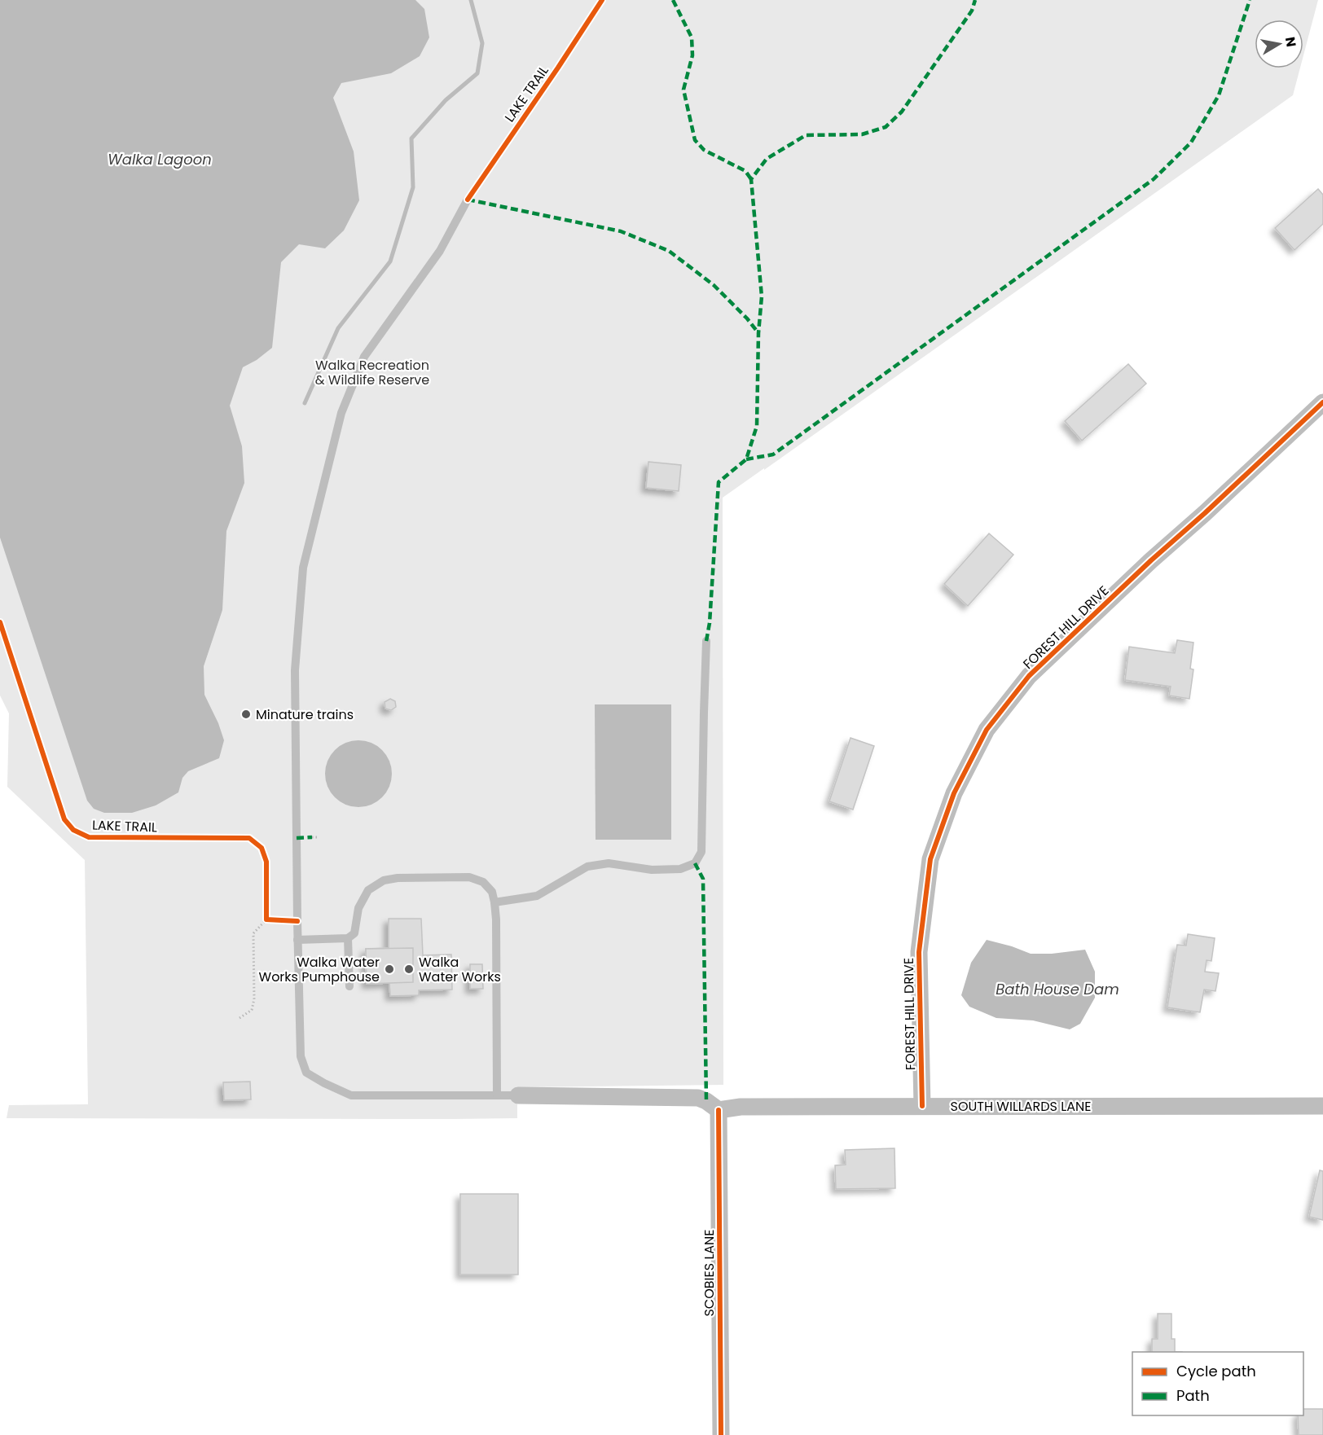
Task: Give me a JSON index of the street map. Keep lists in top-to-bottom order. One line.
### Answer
{"streets":{"street":["FOREST HILL DRIVE","SOUTH WILLARDS LANE","SCOBIES LANE"],"cycle path":["LAKE TRAIL"]},"crossings":[["FOREST HILL DRIVE","SOUTH WILLARDS LANE"],["SOUTH WILLARDS LANE","SCOBIES LANE"]],"water":["Walka Lagoon","Bath House Dam"],"parks":["Walka Recreation & Wildlife Reserve"],"places":["Minature trains","Walka Water Works Pumphouse","Walka Water Works"],"legend":["Cycle path","Path"],"north":"right"}
